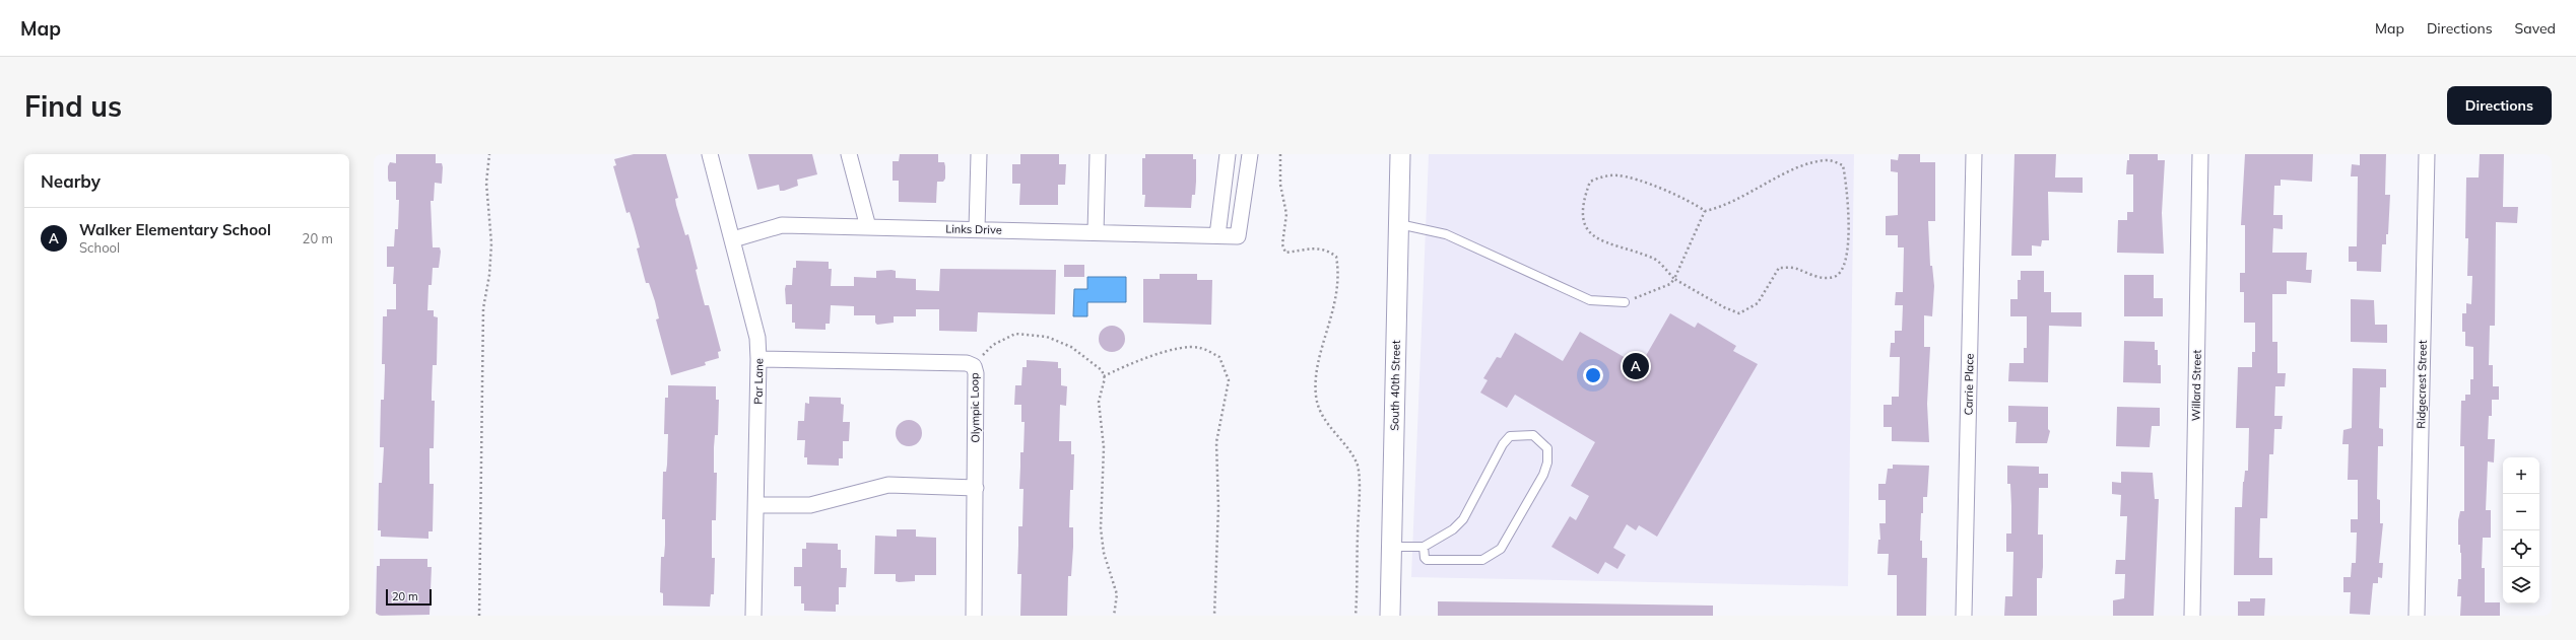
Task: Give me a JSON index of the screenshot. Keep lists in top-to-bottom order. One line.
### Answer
{"streets":{"street":["Links Drive","Par Lane","Carrie Place","Ridgecrest Street","South 40th Street","Willard Street","Olympic Loop"]},"crossings":[["Links Drive","Par Lane"],["Par Lane","Olympic Loop"]],"scale_bar":"20 m","page":{"header":"Map","nav":["Map","Directions","Saved"],"buttons":"Directions","title":"Find us","heading":"Nearby","list":[{"mark":"A","name":"Walker Elementary School","note":"School","value":"20 m"}],"pins":"A","map_buttons":["+","−"],"scale":"20 m"}}
